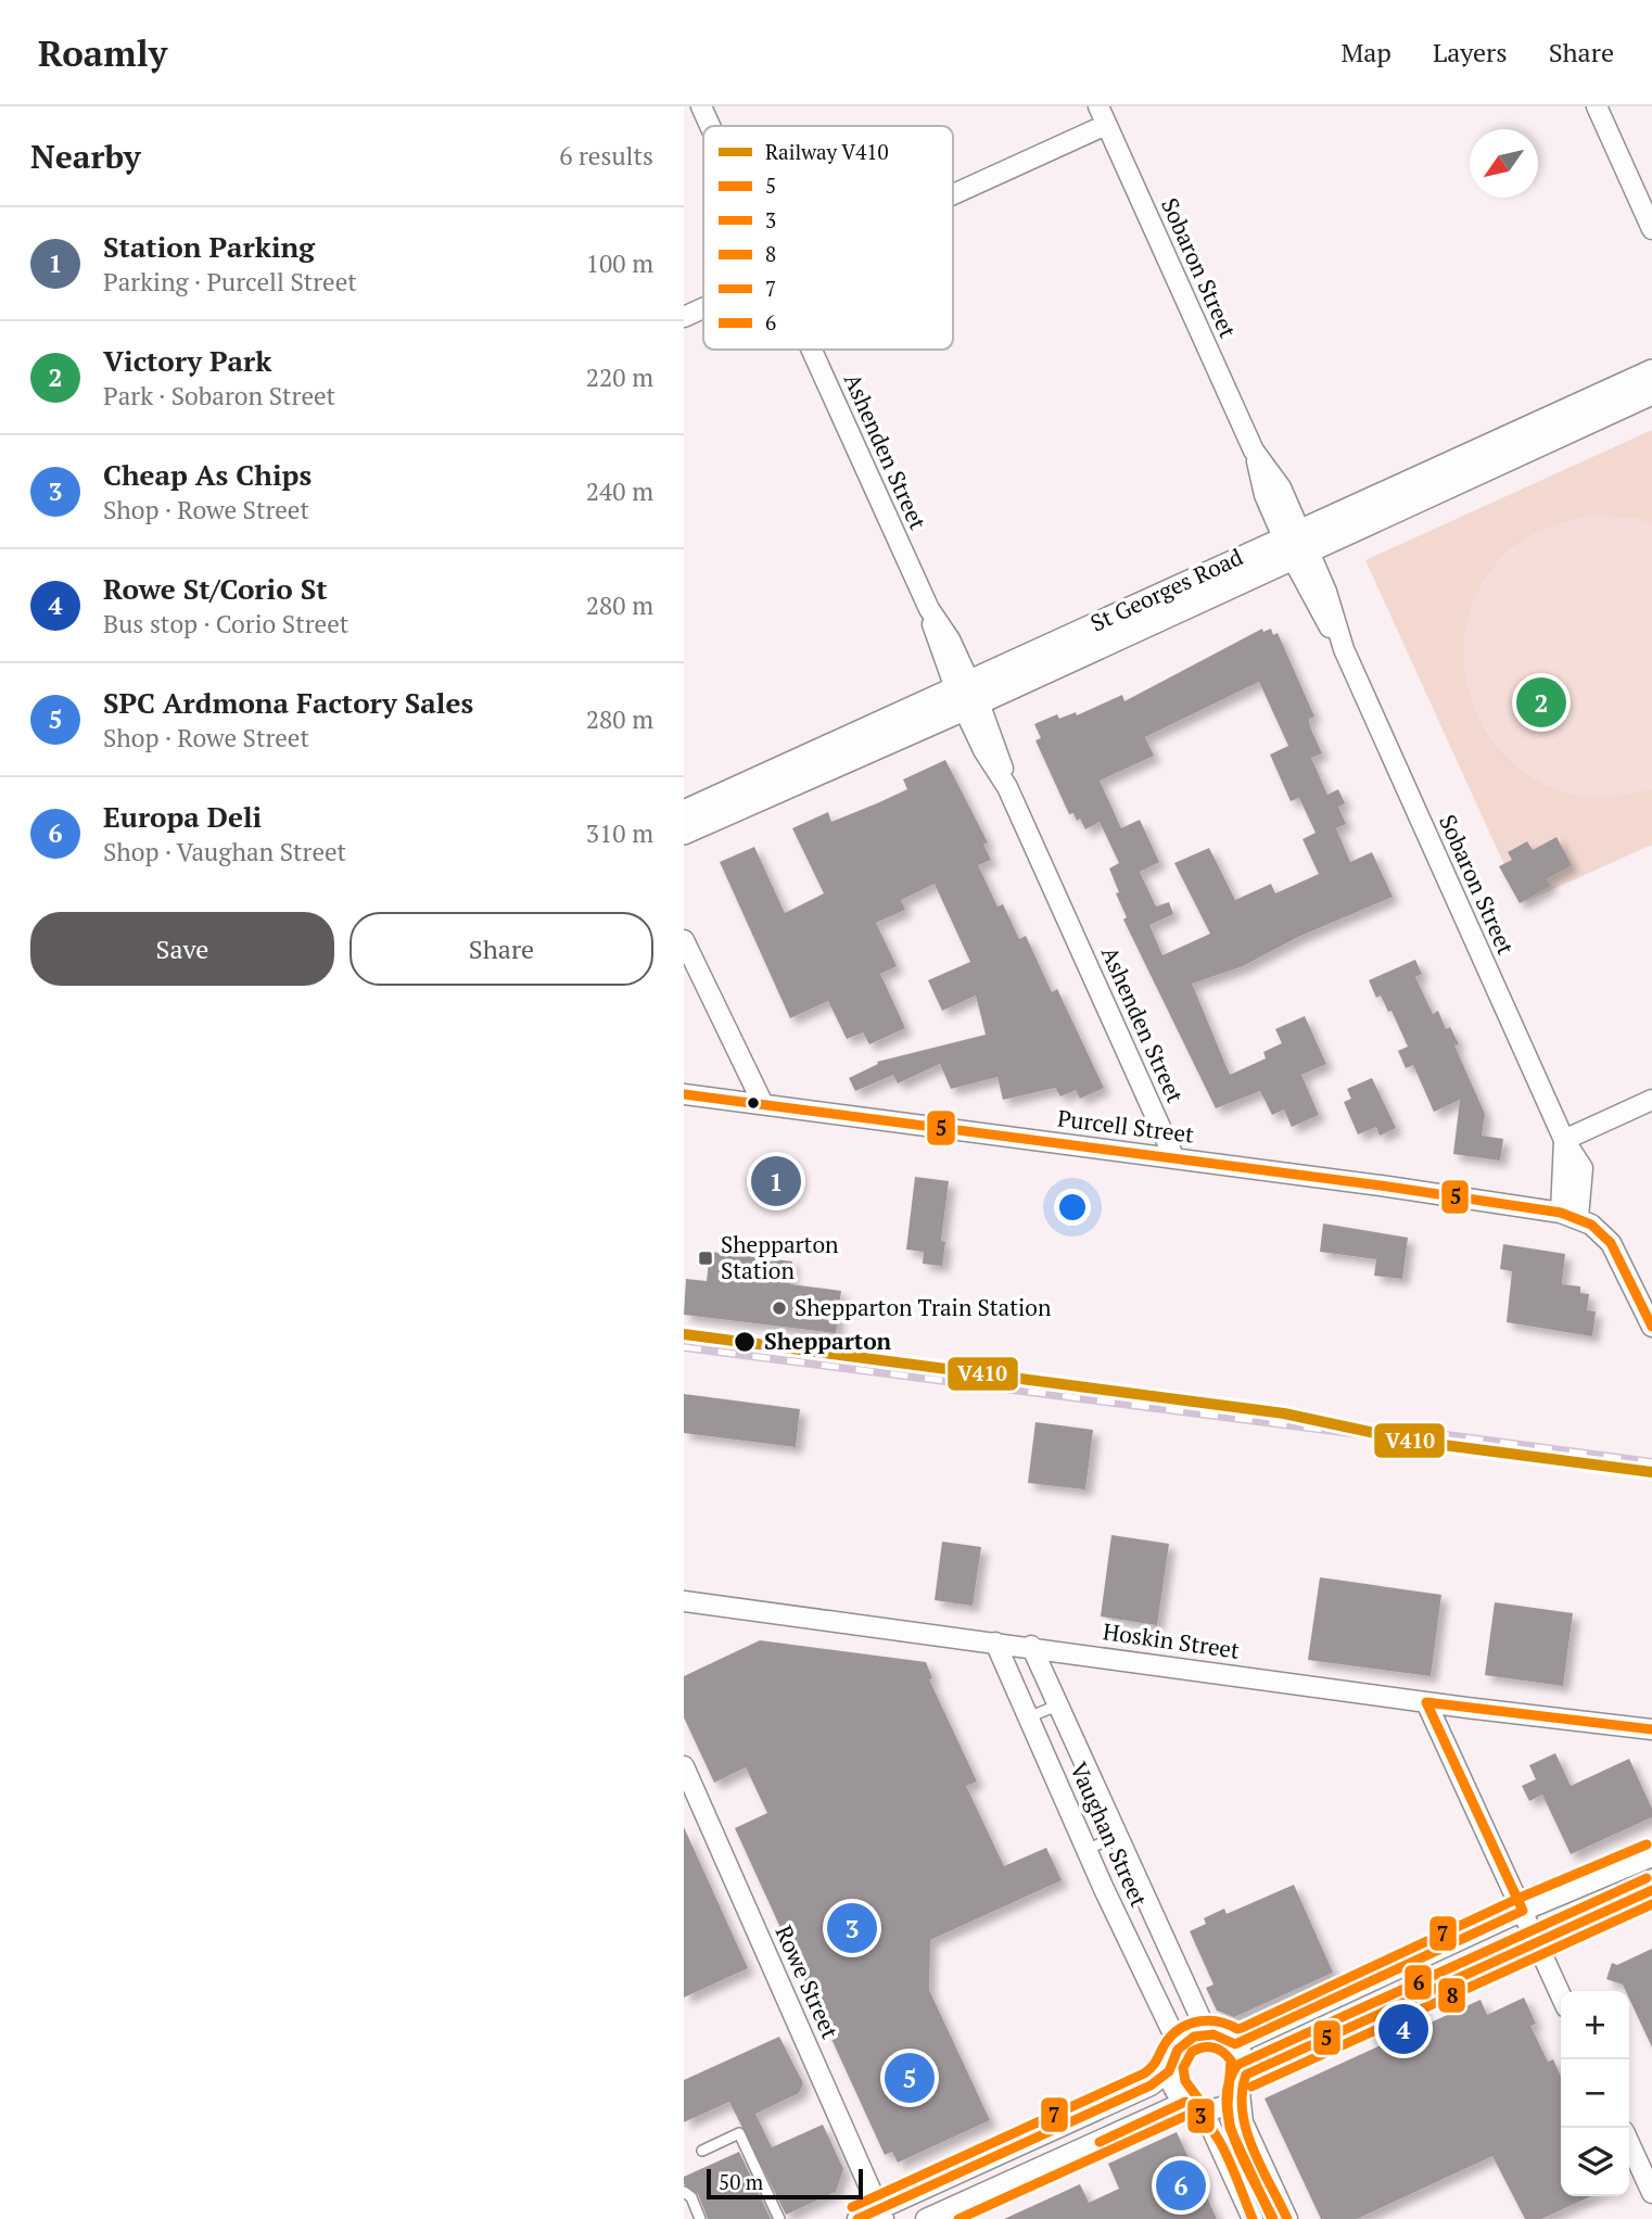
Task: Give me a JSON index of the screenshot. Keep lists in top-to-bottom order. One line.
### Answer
{"streets":{"street":["Sobaron Street","Ashenden Street","St Georges Road","Purcell Street","Hoskin Street","Vaughan Street","Rowe Street"]},"crossings":[["Sobaron Street","St Georges Road"],["Sobaron Street","Purcell Street"],["Ashenden Street","St Georges Road"],["Ashenden Street","Purcell Street"],["Hoskin Street","Vaughan Street"]],"places":{"transit":["Shepparton Station"],"other":["Shepparton Train Station","Shepparton"]},"lines":["transit line 5","rail line V410","transit line 3","transit line 7","transit line 6","transit line 8"],"legend":["Railway V410","5","3","8","7","6"],"scale_bar":"50 m","north":"bottom left","page":{"header":"Roamly","nav":["Map","Layers","Share"],"heading":["Nearby","6 results"],"list":[{"mark":"1","name":"Station Parking","note":"Parking · Purcell Street","value":"100 m"},{"mark":"2","name":"Victory Park","note":"Park · Sobaron Street","value":"220 m"},{"mark":"3","name":"Cheap As Chips","note":"Shop · Rowe Street","value":"240 m"},{"mark":"4","name":"Rowe St/Corio St","note":"Bus stop · Corio Street","value":"280 m"},{"mark":"5","name":"SPC Ardmona Factory Sales","note":"Shop · Rowe Street","value":"280 m"},{"mark":"6","name":"Europa Deli","note":"Shop · Vaughan Street","value":"310 m"}],"pins":["2","1","3","4","5","6"],"buttons":["Save","Share"],"map_buttons":["+","−"],"scale":"50 m"}}
